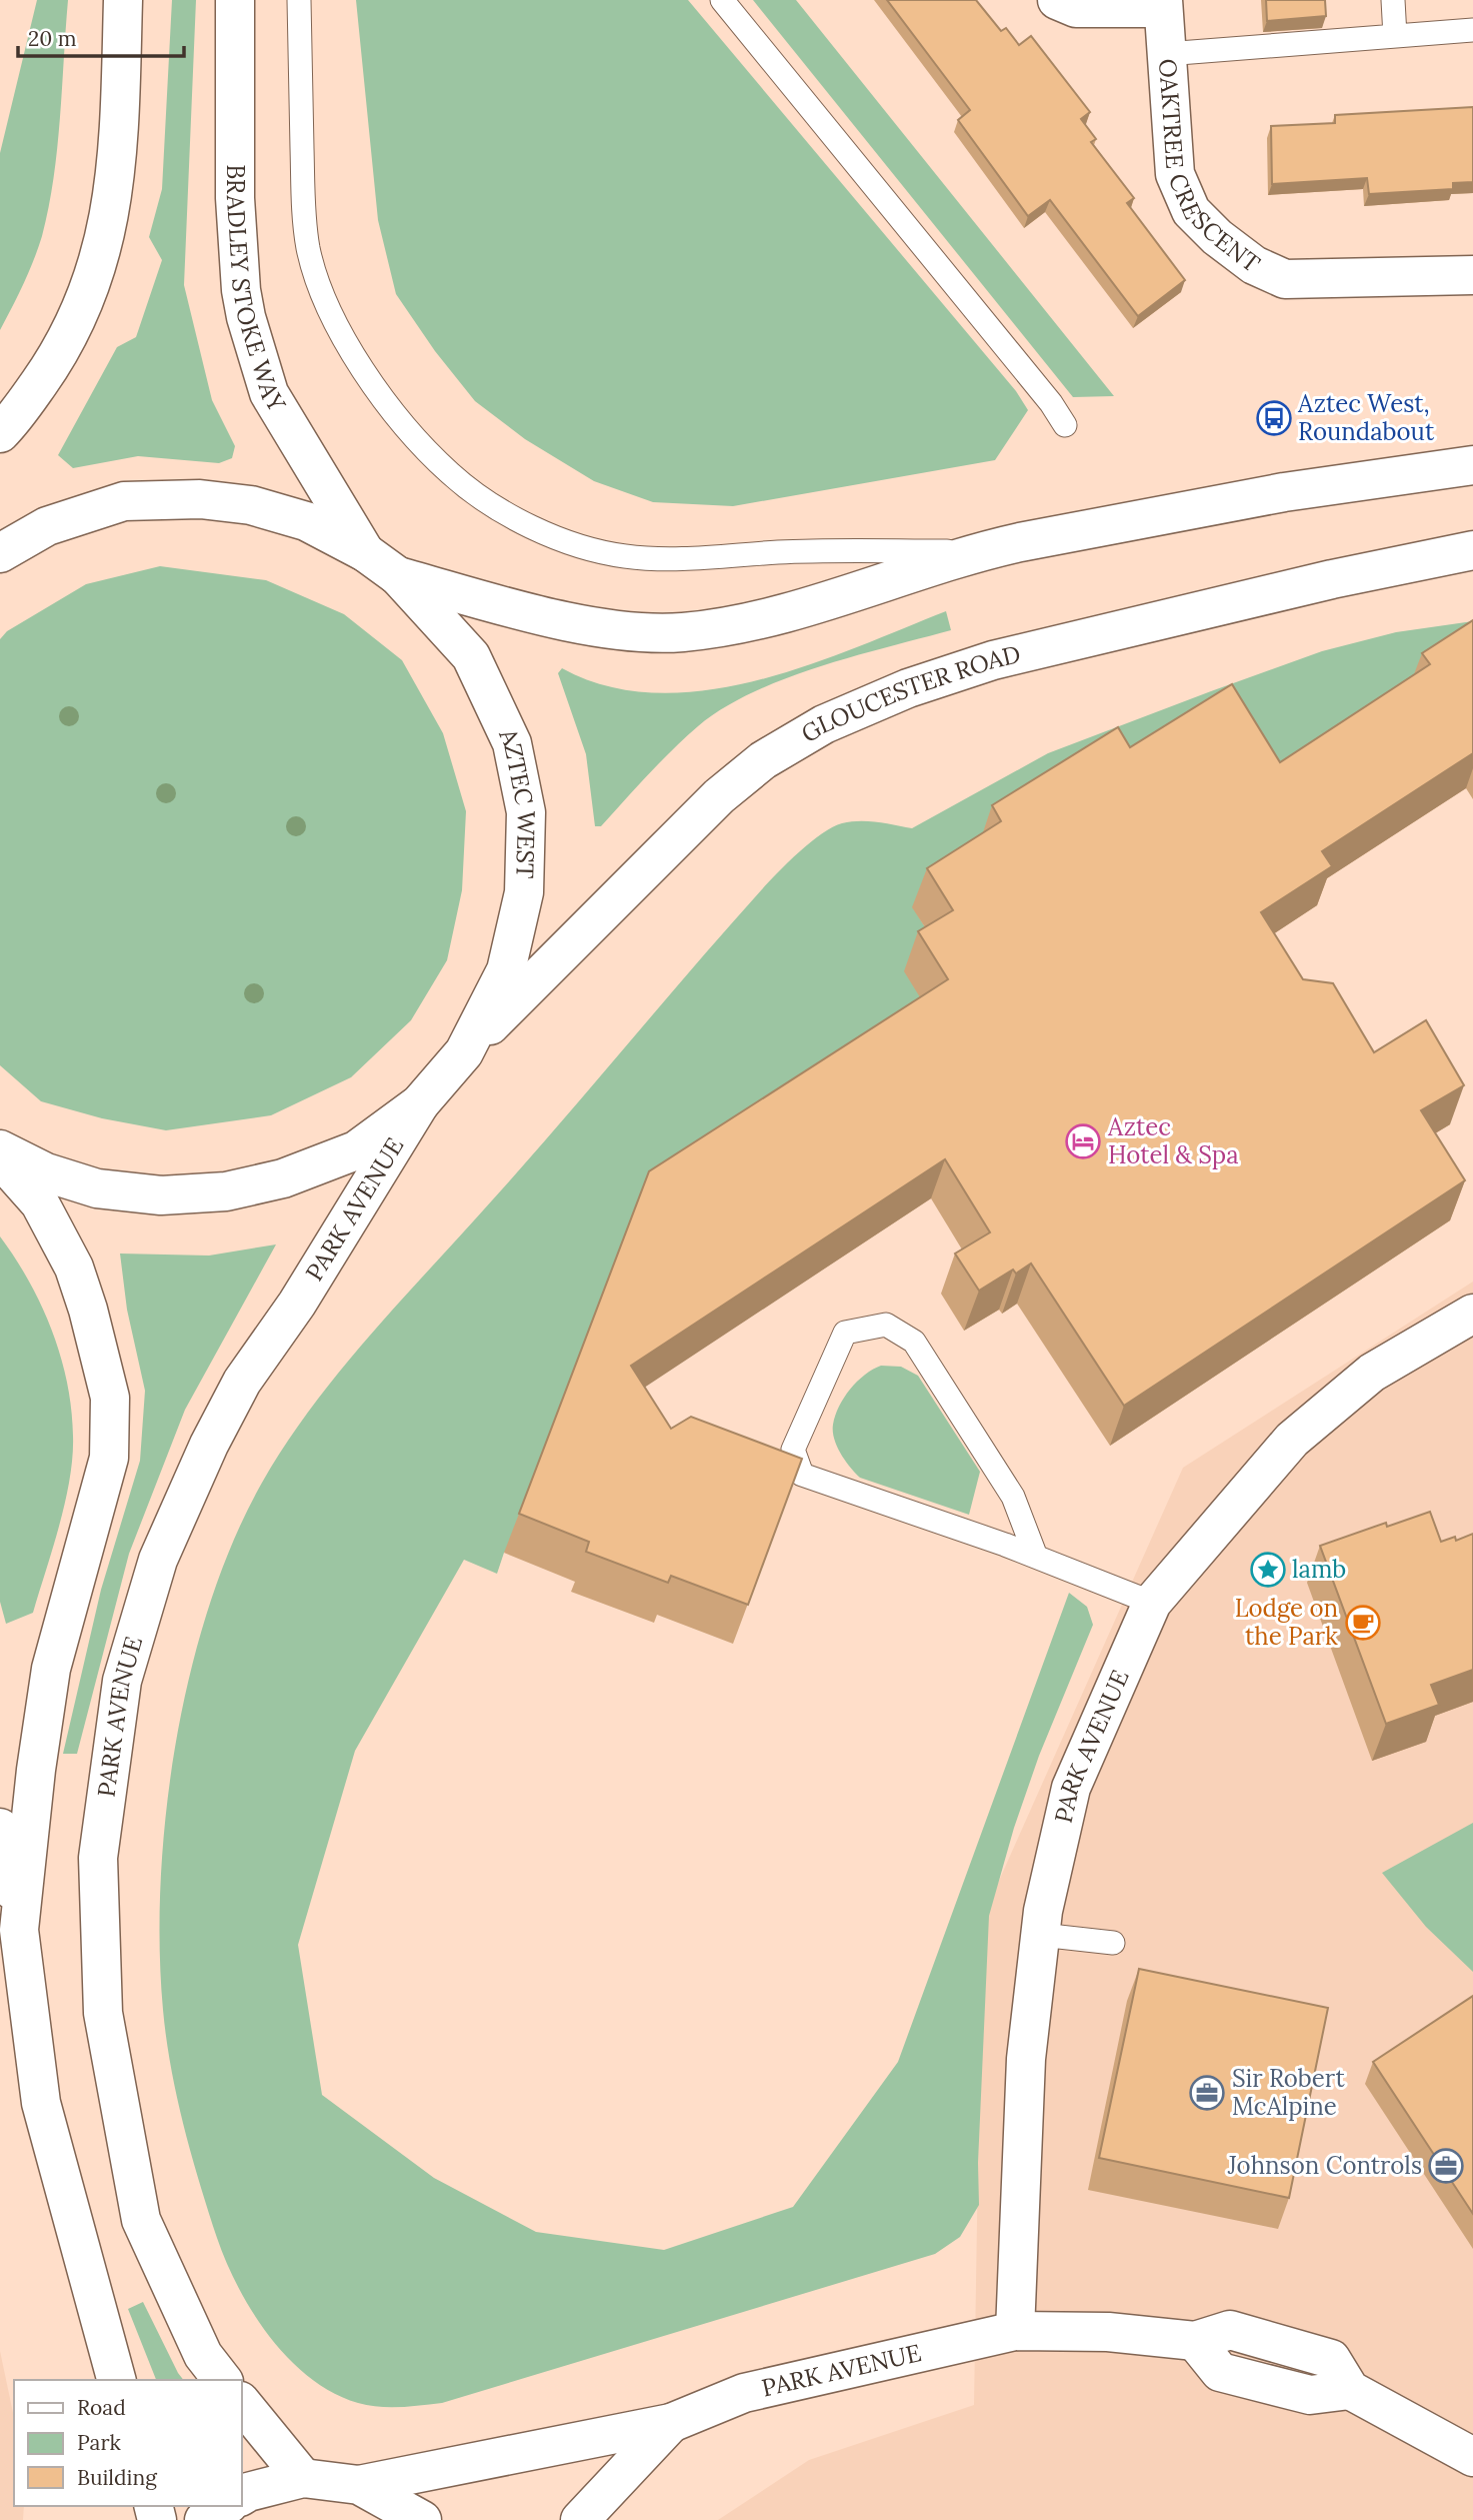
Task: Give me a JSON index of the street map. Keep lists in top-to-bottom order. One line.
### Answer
{"streets":{"street":["OAKTREE CRESCENT","BRADLEY STOKE WAY","GLOUCESTER ROAD","AZTEC WEST","PARK AVENUE"]},"crossings":[["BRADLEY STOKE WAY","AZTEC WEST"],["GLOUCESTER ROAD","AZTEC WEST"],["AZTEC WEST","PARK AVENUE"]],"places":{"bus stop":["Aztec West, Roundabout"],"hotel":["Aztec Hotel & Spa"],"place":["lamb"],"cafe":["Lodge on the Park"],"office":["Sir Robert McAlpine","Johnson Controls"]},"legend":["Road","Park","Building"],"scale_bar":"20 m"}
